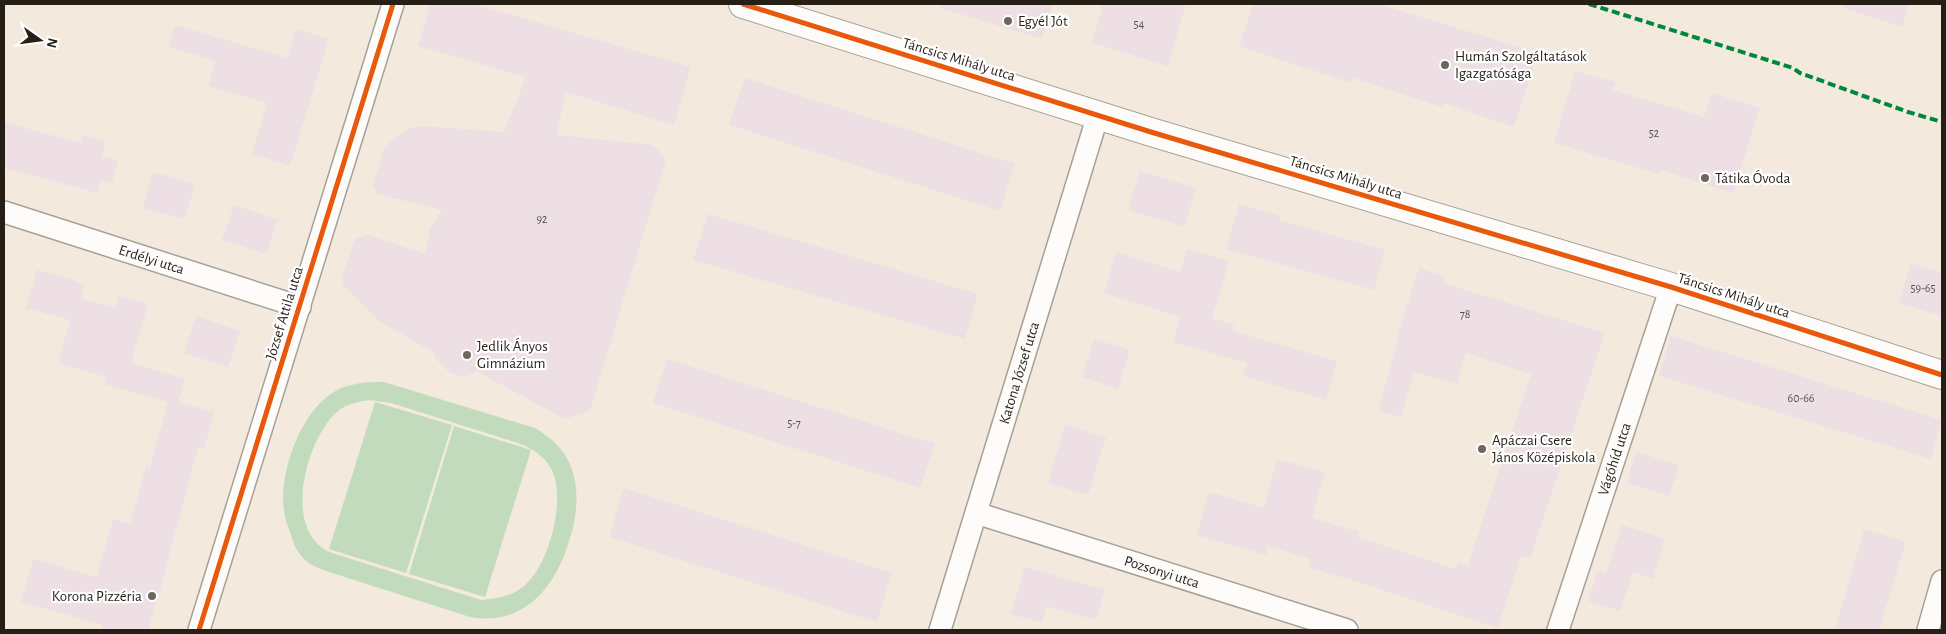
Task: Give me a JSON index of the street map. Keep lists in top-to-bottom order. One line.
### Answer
{"streets":{"street":["Táncsics Mihály utca","Erdélyi utca","József Attila utca","Katona József utca","Vágóhíd utca","Pozsonyi utca"]},"crossings":[["Táncsics Mihály utca","Katona József utca"],["Táncsics Mihály utca","Vágóhíd utca"],["Erdélyi utca","József Attila utca"],["Katona József utca","Pozsonyi utca"]],"places":["Egyél Jót","Humán Szolgáltatások Igazgatósága","Tátika Óvoda","Jedlik Ányos Gimnázium","Apáczai Csere János Középiskola","Korona Pizzéria"],"house_numbers":["54","52","92","59-65","78","60-66","5-7"],"north":"right"}
